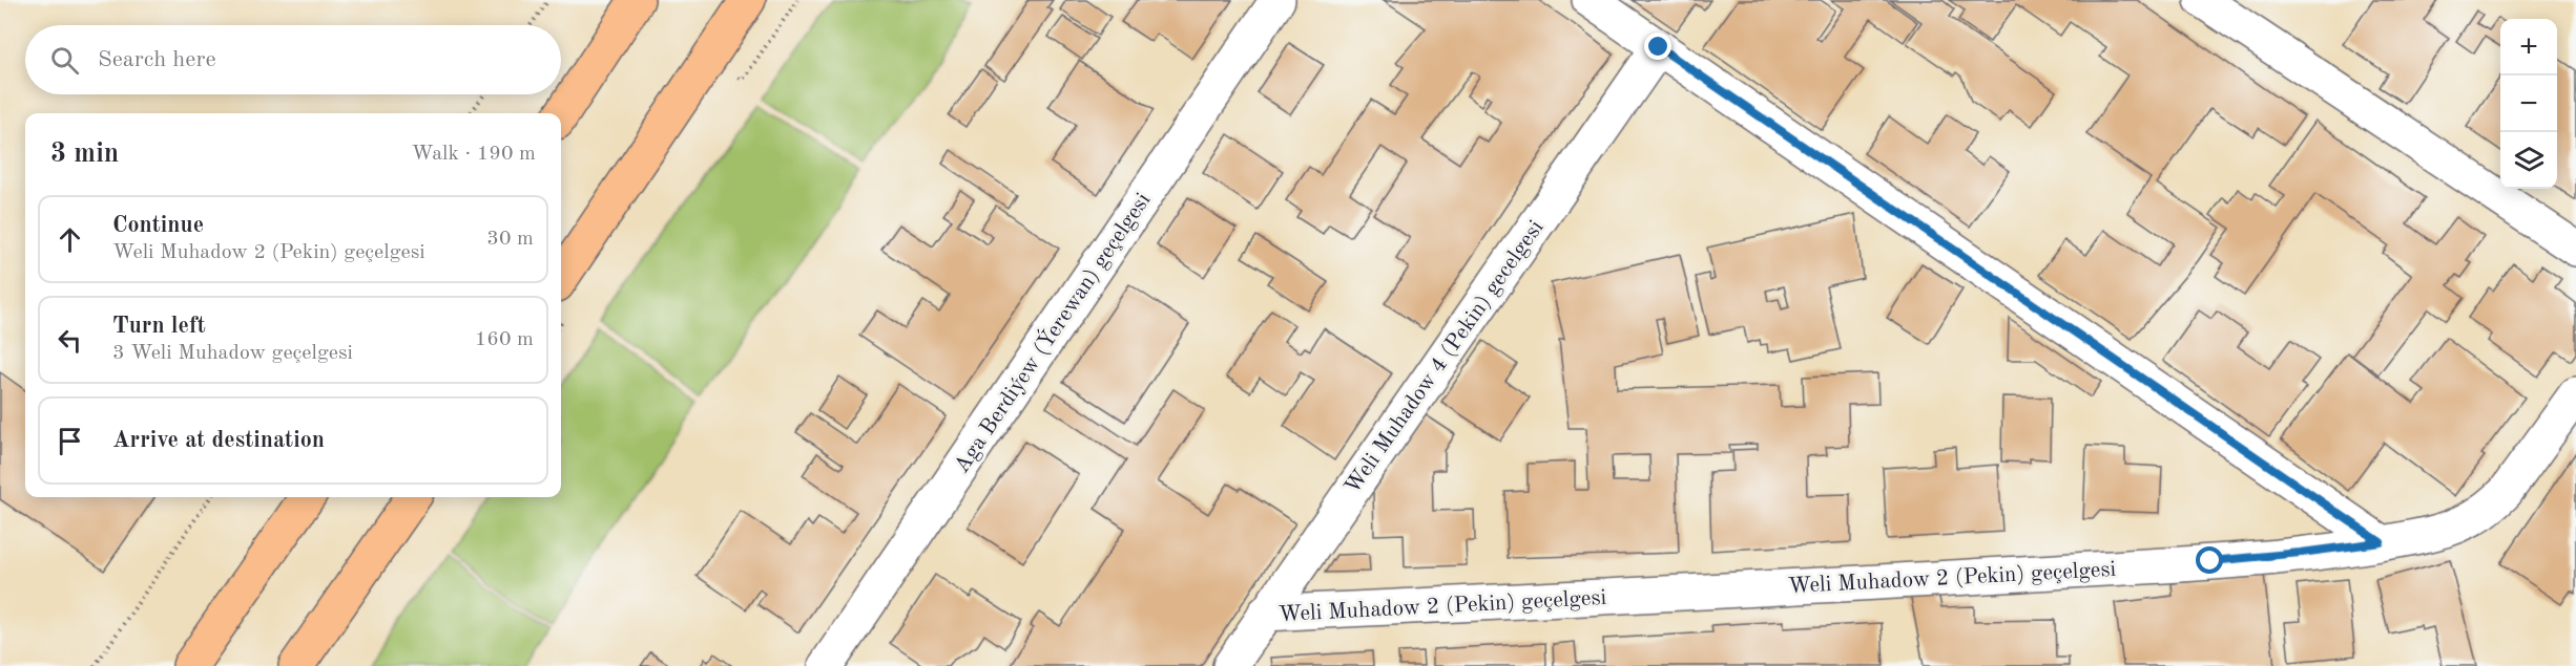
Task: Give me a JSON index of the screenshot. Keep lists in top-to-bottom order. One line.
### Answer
{"streets":{"street":["Aga Berdiýew (Ýerewan) geçelgesi","Weli Muhadow 4 (Pekin) gecelgesi","Weli Muhadow 2 (Pekin) geçelgesi"]},"crossings":[["Weli Muhadow 4 (Pekin) gecelgesi","Weli Muhadow 2 (Pekin) geçelgesi"]],"page":{"map_buttons":["+","−"],"search":"Search here","heading":["3 min","Walk · 190 m"],"list":[["Continue","Weli Muhadow 2 (Pekin) geçelgesi","30 m"],["Turn left","3 Weli Muhadow geçelgesi","160 m"],"Arrive at destination"]}}
